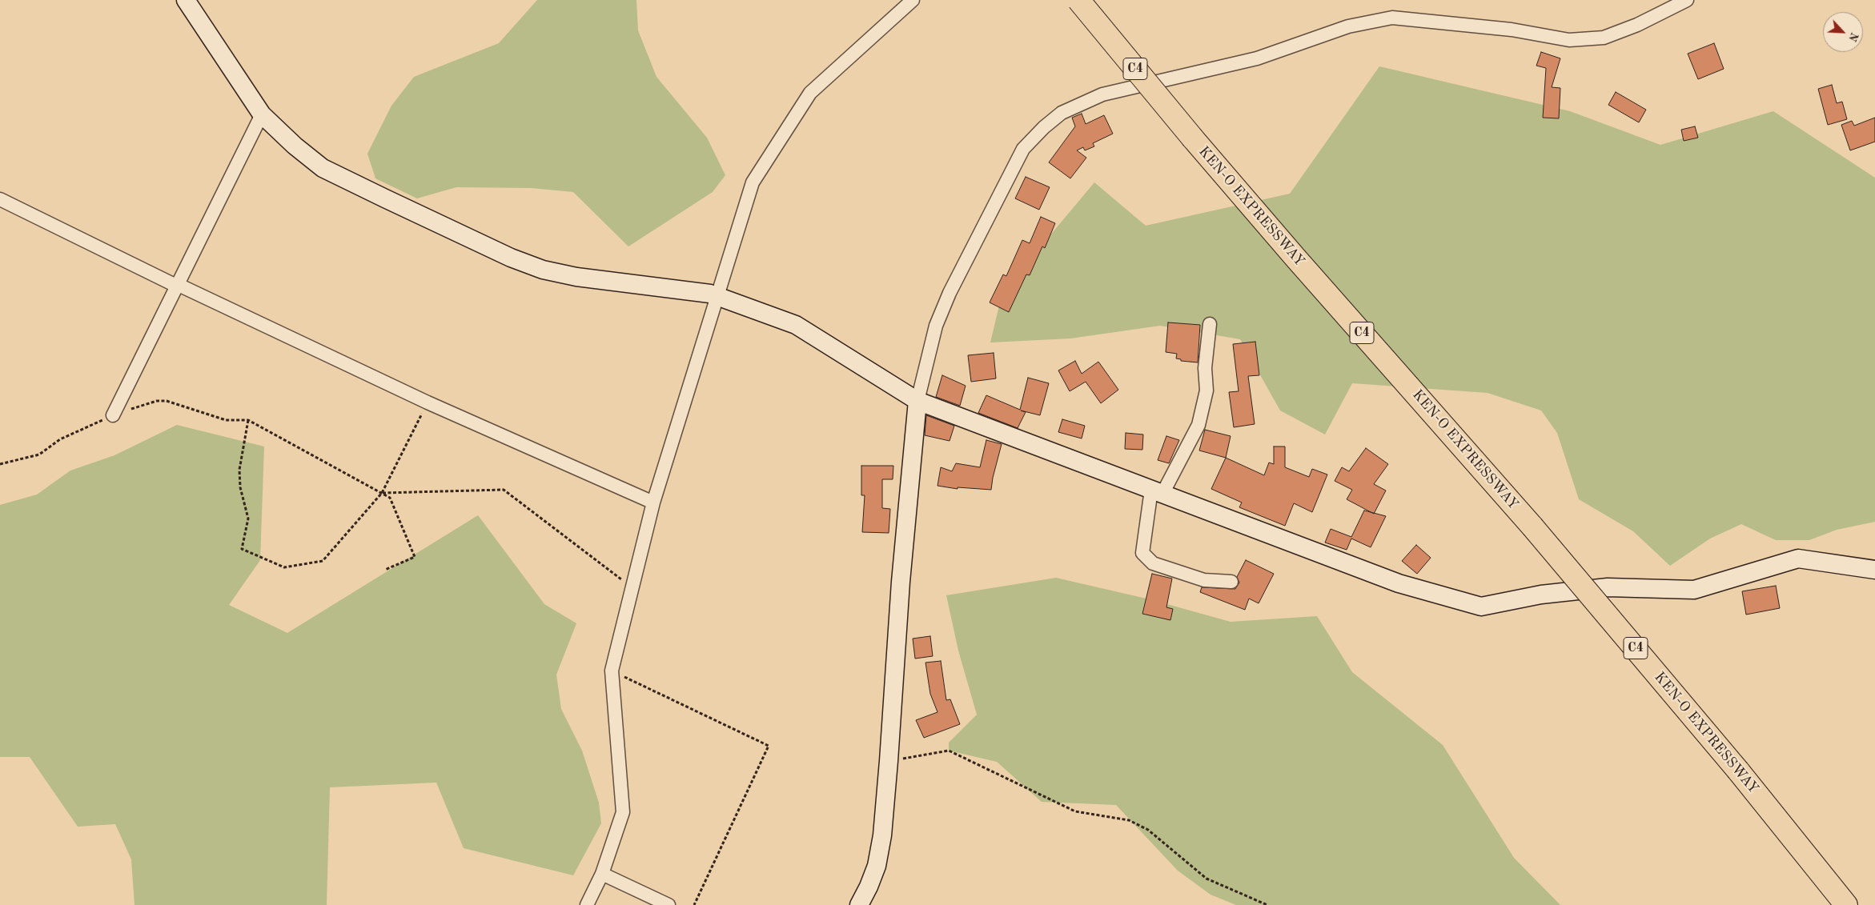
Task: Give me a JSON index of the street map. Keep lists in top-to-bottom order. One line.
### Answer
{"streets":{"highway":["C4","KEN-O EXPRESSWAY"]},"north":"bottom right"}
